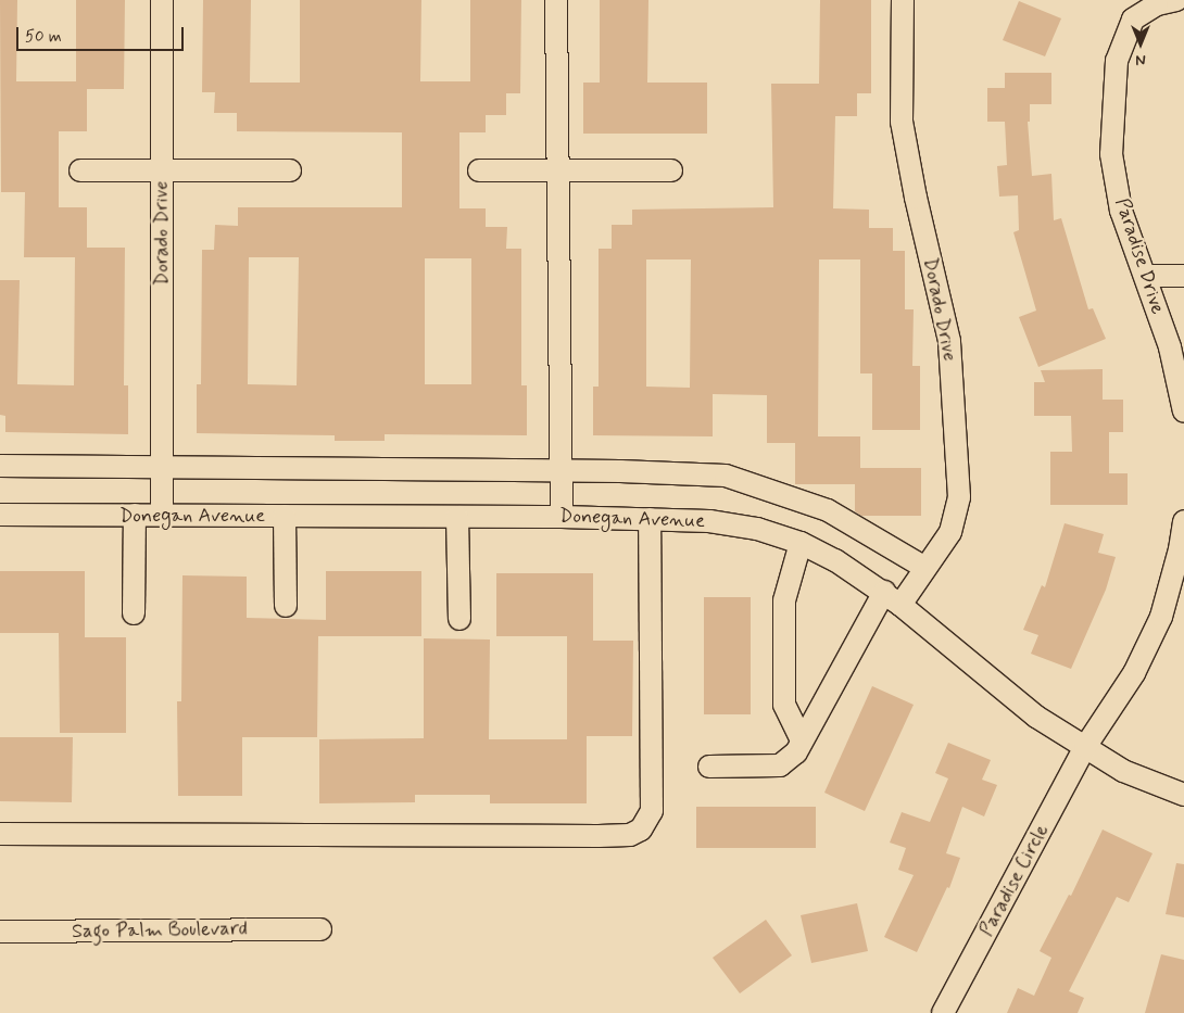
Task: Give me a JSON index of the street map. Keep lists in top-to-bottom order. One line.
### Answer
{"streets":{"street":["Dorado Drive","Paradise Drive","Donegan Avenue","Paradise Circle","Sago Palm Boulevard"]},"crossings":[["Dorado Drive","Donegan Avenue"],["Donegan Avenue","Paradise Circle"]],"scale_bar":"50 m","north":"bottom"}
